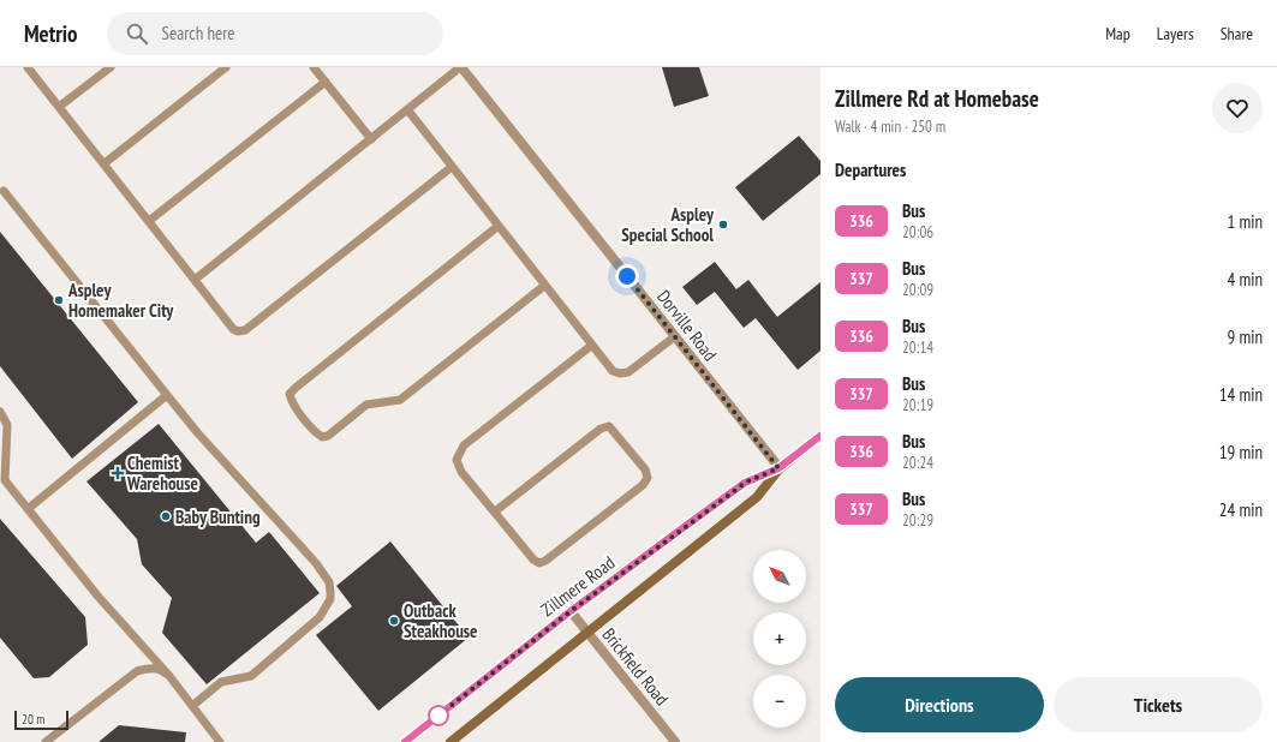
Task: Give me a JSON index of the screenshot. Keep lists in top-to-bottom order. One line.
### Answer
{"streets":{"main road":["Zillmere Road"],"street":["Dorville Road","Brickfield Road"]},"crossings":[["Dorville Road","Zillmere Road"],["Zillmere Road","Brickfield Road"]],"places":{"other":["Aspley Special School","Aspley Homemaker City","Baby Bunting","Outback Steakhouse"],"health":["Chemist Warehouse"]},"lines":["bus line 336"],"scale_bar":"20 m","north":"top left","page":{"header":"Metrio","search":"Search here","nav":["Map","Layers","Share"],"heading":[["Zillmere Rd at Homebase","Walk · 4 min · 250 m"],"Departures"],"list":[{"mark":"336","name":"Bus","note":"20:06","value":"1 min"},{"mark":"337","name":"Bus","note":"20:09","value":"4 min"},{"mark":"336","name":"Bus","note":"20:14","value":"9 min"},{"mark":"337","name":"Bus","note":"20:19","value":"14 min"},{"mark":"336","name":"Bus","note":"20:24","value":"19 min"},{"mark":"337","name":"Bus","note":"20:29","value":"24 min"}],"map_buttons":["+","−"],"buttons":["Directions","Tickets"],"scale":"20 m"}}
